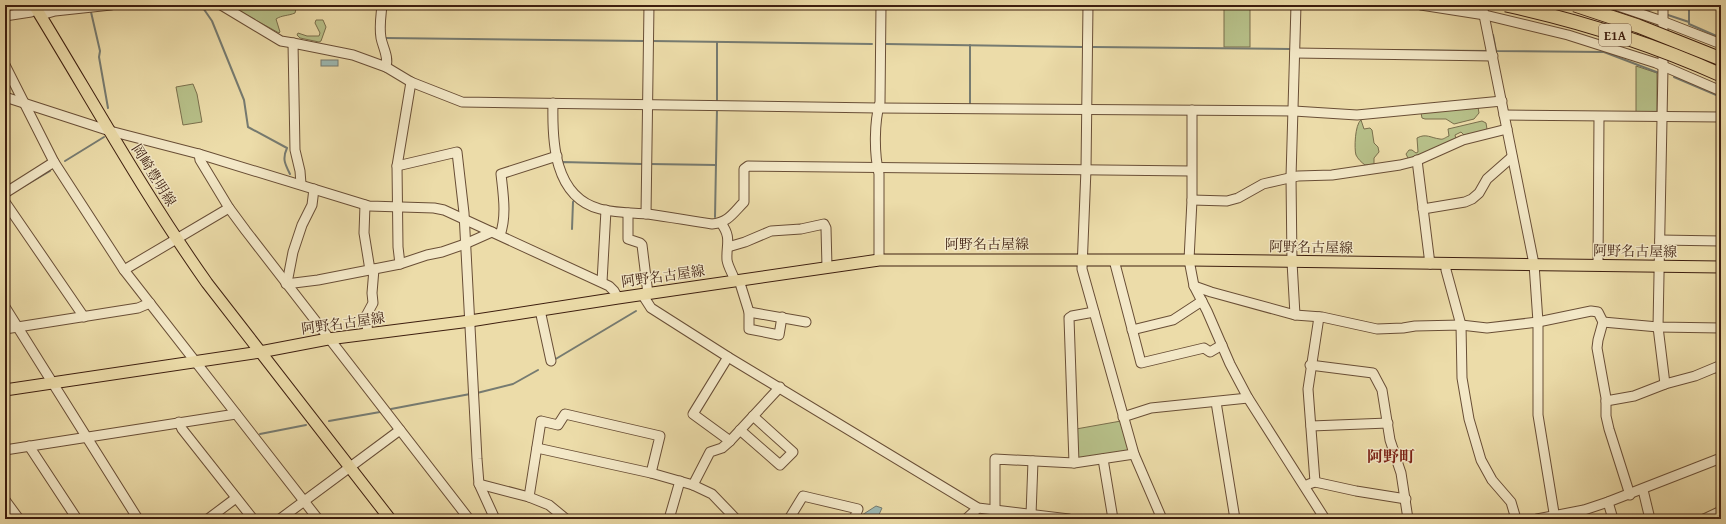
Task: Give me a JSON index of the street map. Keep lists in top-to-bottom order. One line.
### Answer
{"streets":{"highway":["E1A"],"main road":["岡崎豊明線","阿野名古屋線"]},"crossings":[["岡崎豊明線","阿野名古屋線"]],"districts":["阿野町"]}
